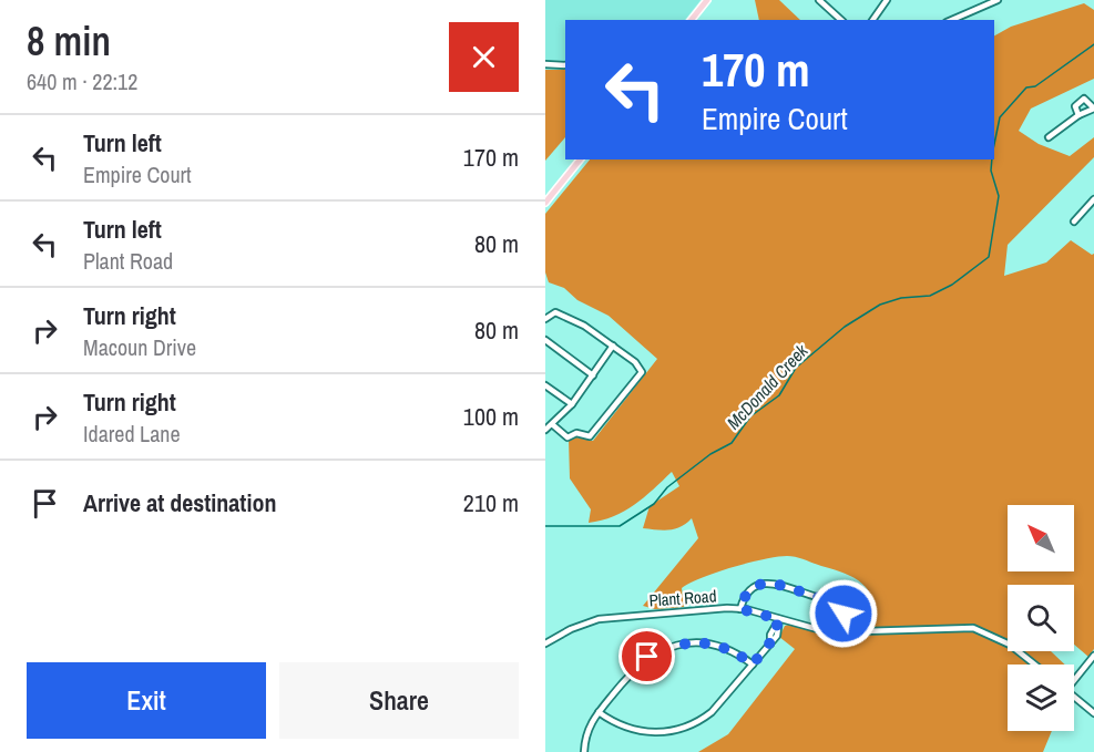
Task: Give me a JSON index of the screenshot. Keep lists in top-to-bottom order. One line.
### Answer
{"streets":{"street":["Plant Road"]},"water":["McDonald Creek"],"north":"top left","page":{"heading":["8 min","640 m · 22:12"],"turn":["170 m","Empire Court"],"list":[{"name":"Turn left","note":"Empire Court","value":"170 m"},{"name":"Turn left","note":"Plant Road","value":"80 m"},{"name":"Turn right","note":"Macoun Drive","value":"80 m"},{"name":"Turn right","note":"Idared Lane","value":"100 m"},{"name":"Arrive at destination","value":"210 m"}],"buttons":["Exit","Share"]}}
